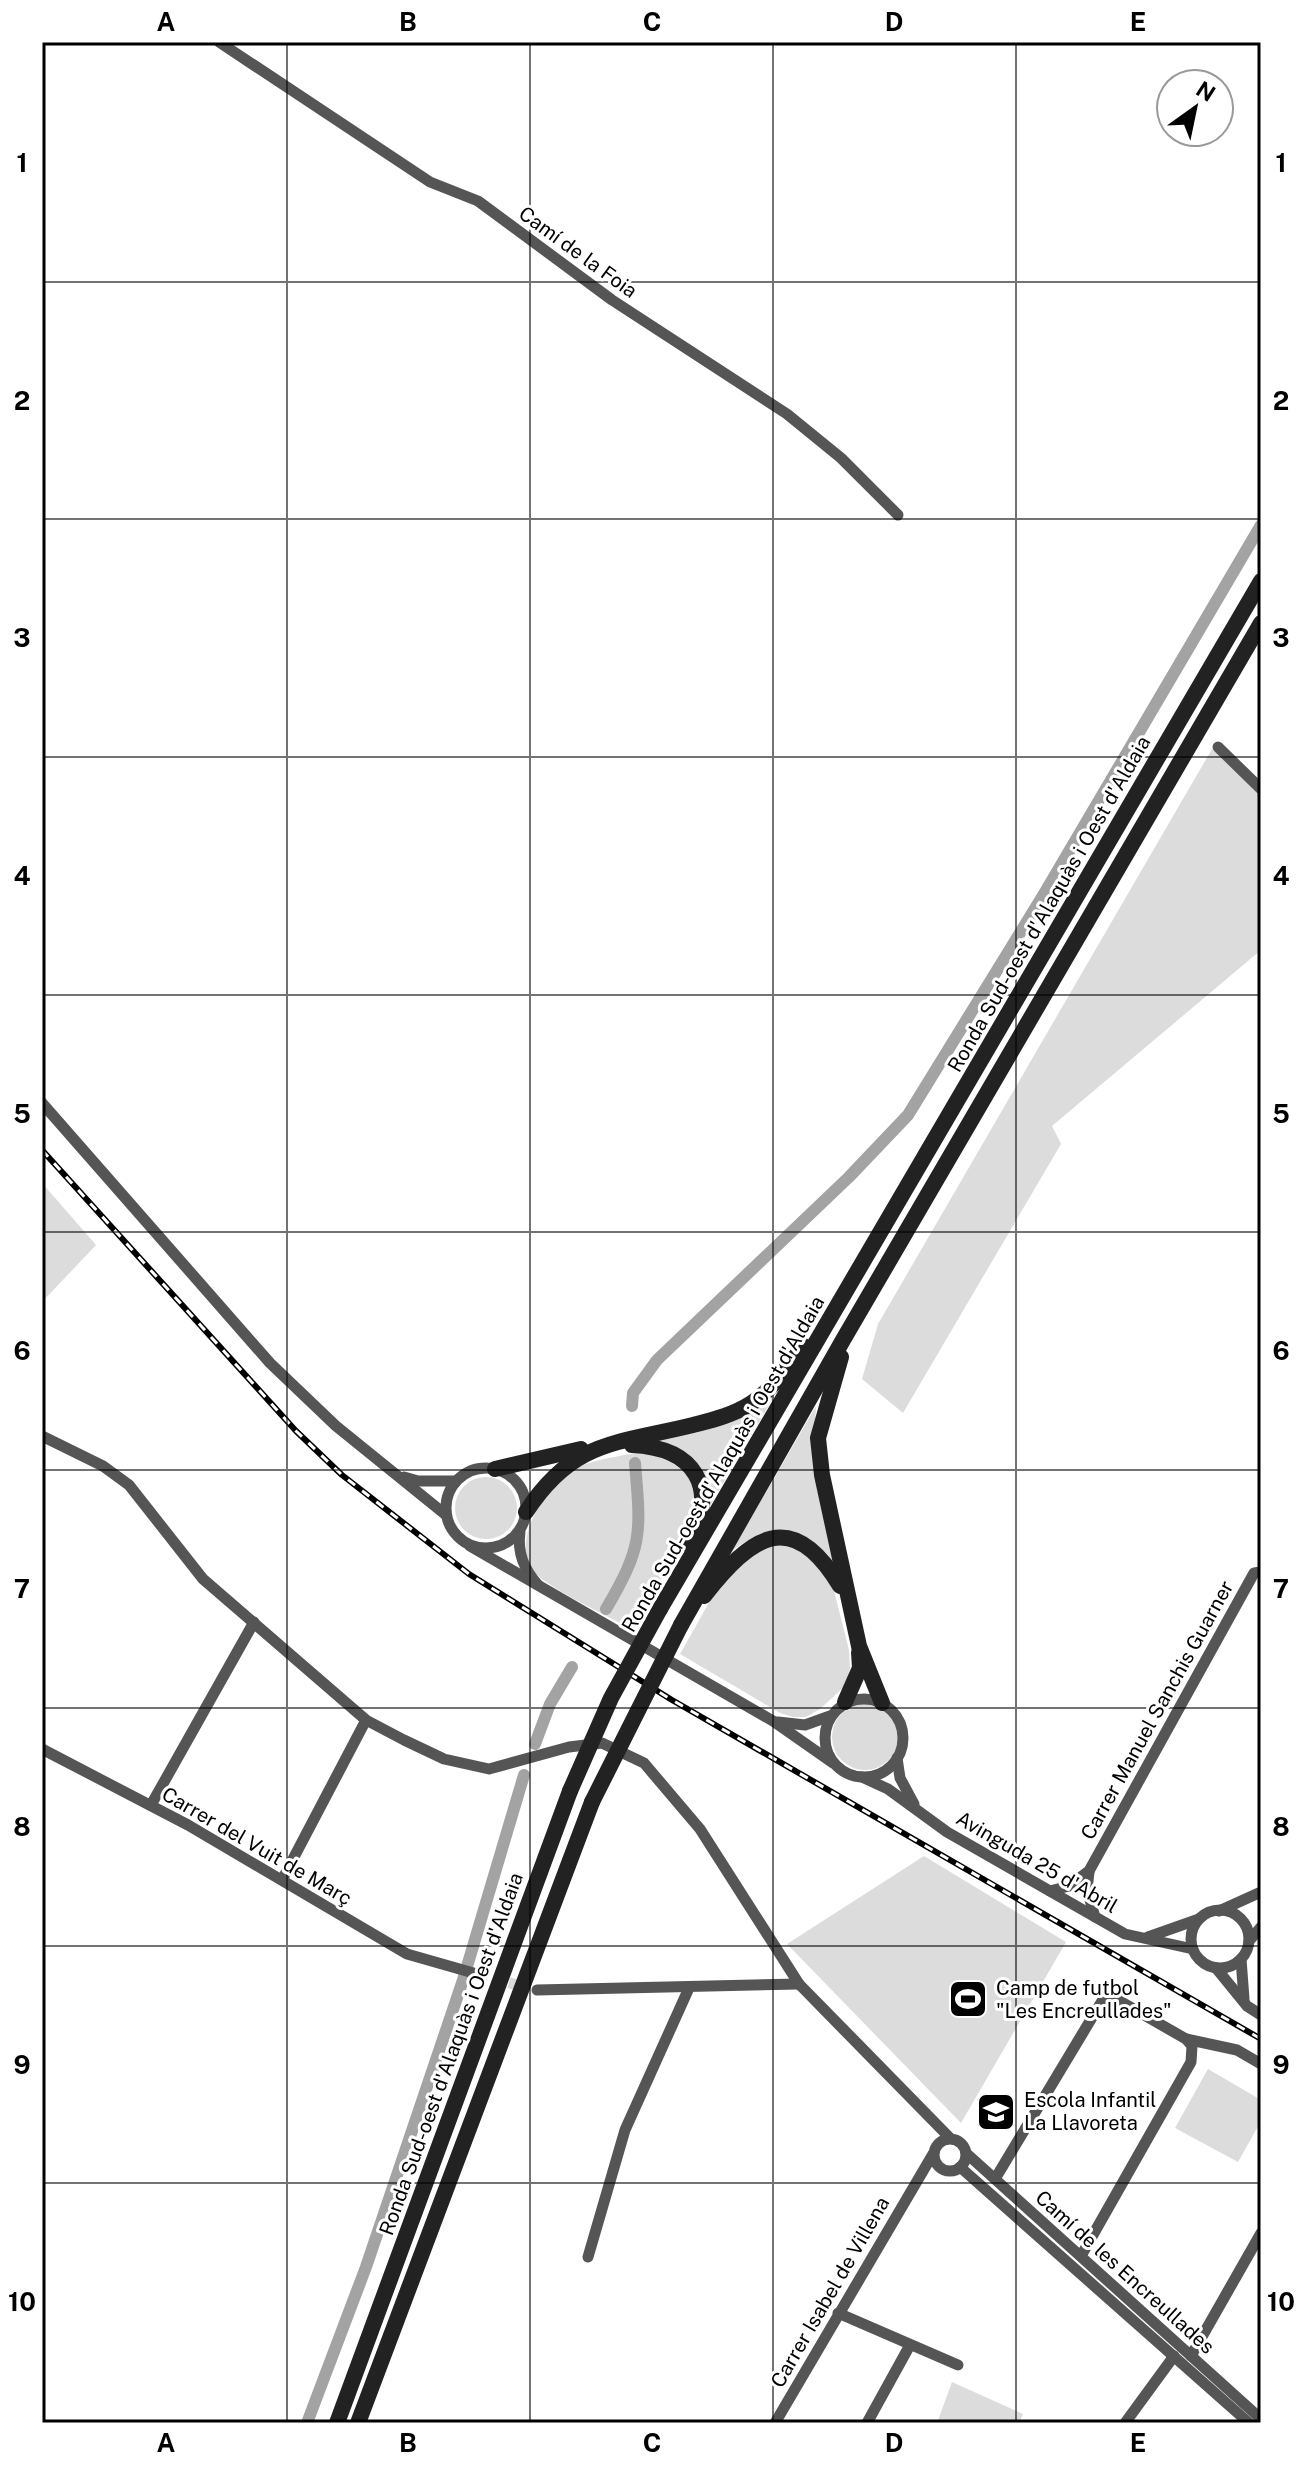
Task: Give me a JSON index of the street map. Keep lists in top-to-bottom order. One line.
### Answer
{"streets":{"main road":["Ronda Sud-oest d'Alaquàs i Oest d'Aldaia"],"street":["Camí de la Foia","Carrer Manuel Sanchis Guarner","Carrer del Vuit de Març","Avinguda 25 d'Abril","Camí de les Encreullades","Carrer Isabel de Villena"]},"crossings":[["Carrer Manuel Sanchis Guarner","Avinguda 25 d'Abril"],["Camí de les Encreullades","Carrer Isabel de Villena"]],"places":{"sports":["Camp de futbol \"Les Encreullades\""],"school or university":["Escola Infantil La Llavoreta"]},"north":"top right","grid":{"columns":["A","B","C","D","E"],"rows":["1","2","3","4","5","6","7","8","9","10"]}}
